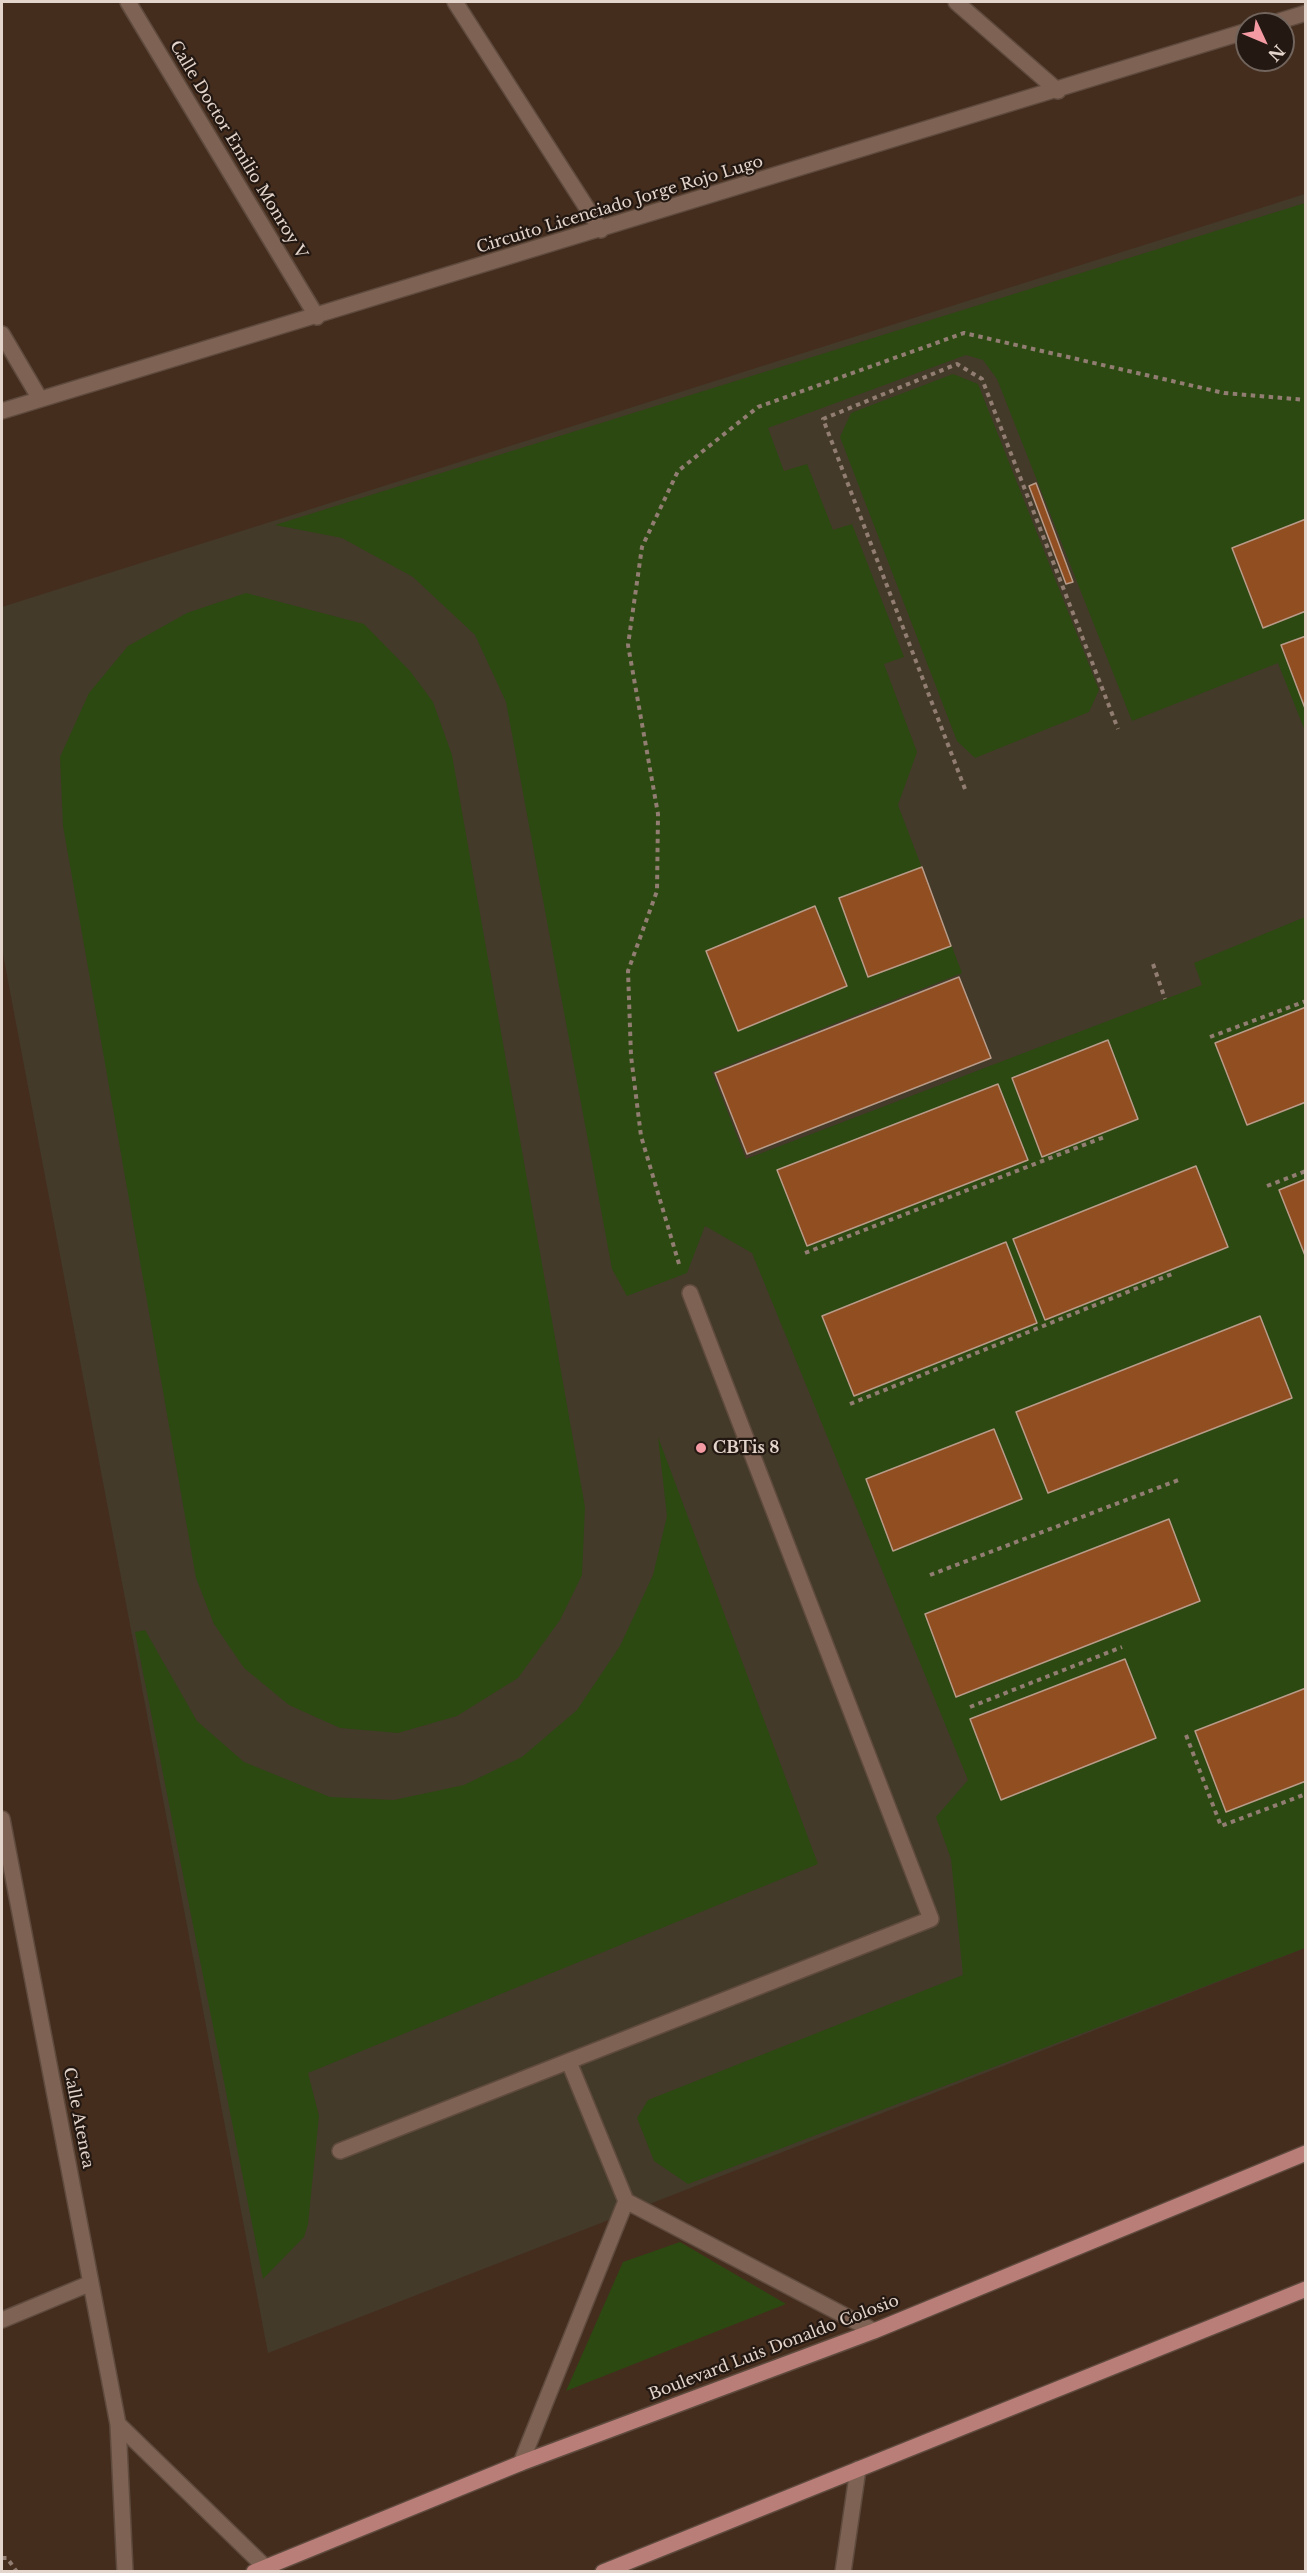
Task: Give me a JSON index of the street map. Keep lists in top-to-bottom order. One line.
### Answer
{"streets":{"main road":["Boulevard Luis Donaldo Colosio"],"street":["Calle Doctor Emilio Monroy V","Circuito Licenciado Jorge Rojo Lugo","Calle Atenea"]},"crossings":[["Calle Doctor Emilio Monroy V","Circuito Licenciado Jorge Rojo Lugo"]],"places":["CBTis 8"],"north":"bottom right"}
